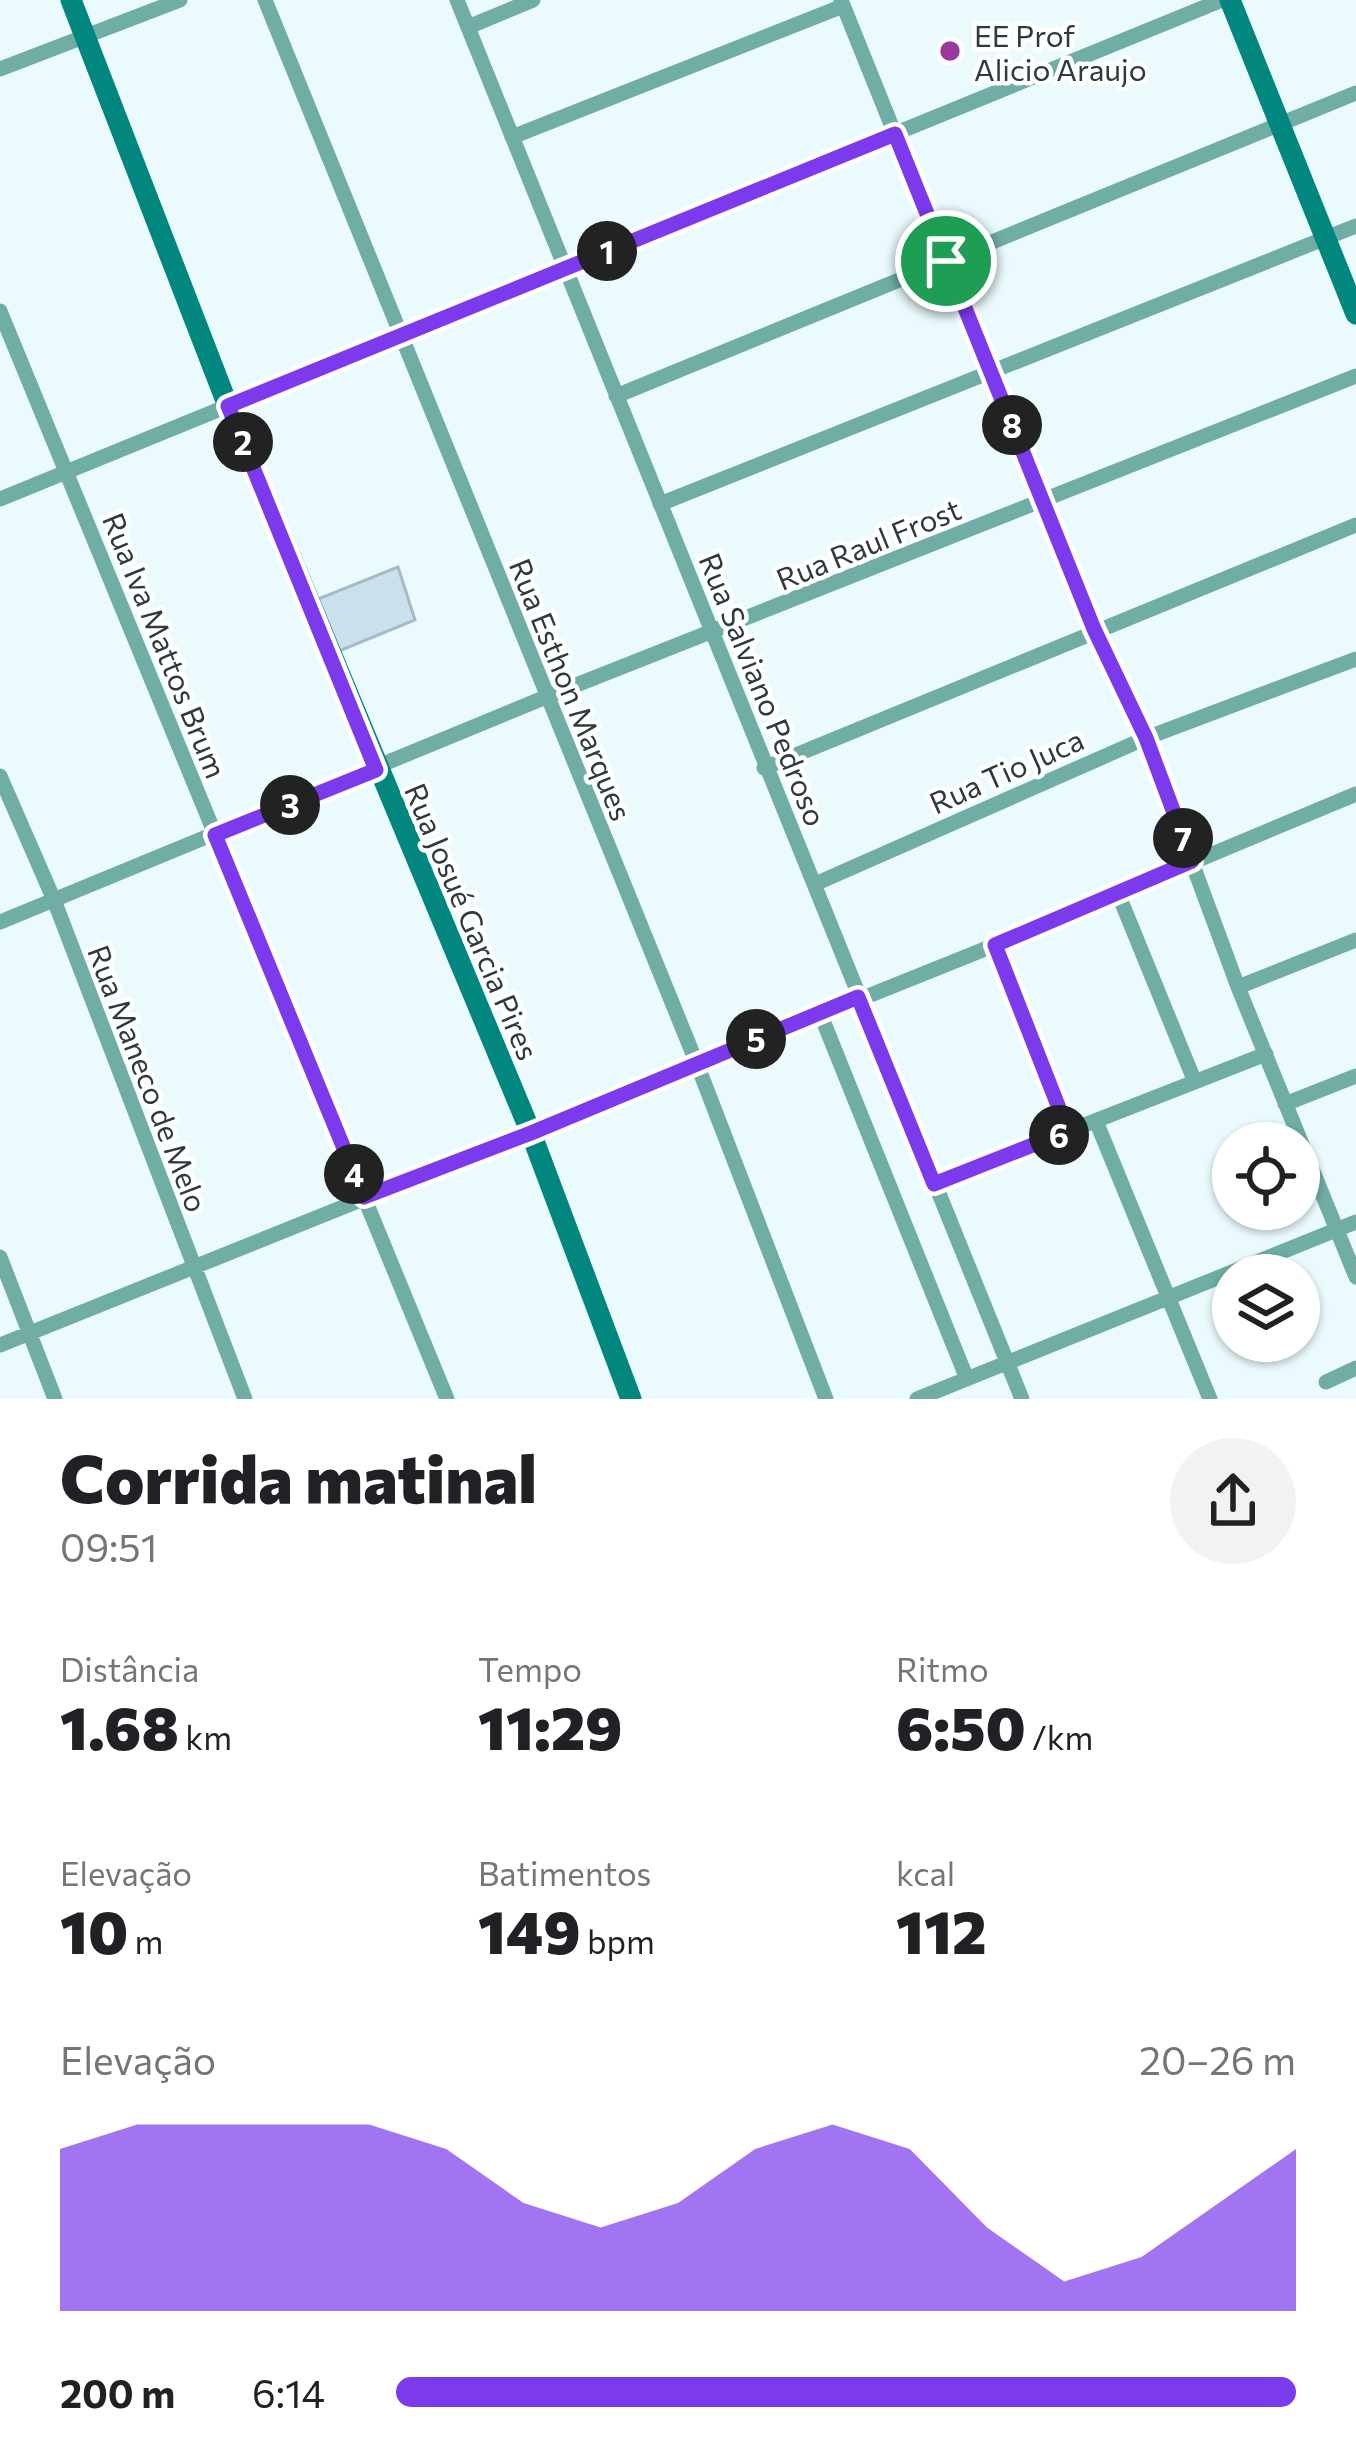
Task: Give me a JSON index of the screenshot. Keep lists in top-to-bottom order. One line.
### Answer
{"streets":{"street":["Rua Raul Frost","Rua Iva Mattos Brum","Rua Esthon Marques","Rua Salviano Pedroso","Rua Tio Juca","Rua Josué Garcia Pires","Rua Maneco de Melo"]},"crossings":[["Rua Raul Frost","Rua Iva Mattos Brum"],["Rua Raul Frost","Rua Esthon Marques"],["Rua Raul Frost","Rua Salviano Pedroso"],["Rua Raul Frost","Rua Josué Garcia Pires"],["Rua Raul Frost","Rua Maneco de Melo"],["Rua Salviano Pedroso","Rua Tio Juca"]],"places":["EE Prof Alicio Araujo"],"page":{"pins":["1","8","2","3","7","5","6","4"],"heading":["Corrida matinal","09:51"],"stats":[["Distância","1.68 km"],["Tempo","11:29"],["Ritmo","6:50 /km"],["Elevação","10 m"],["Batimentos","149 bpm"],["kcal","112"]],"chart":["Elevação","20–26 m"],"list":[{"name":"200 m","note":"6:14"}]}}
